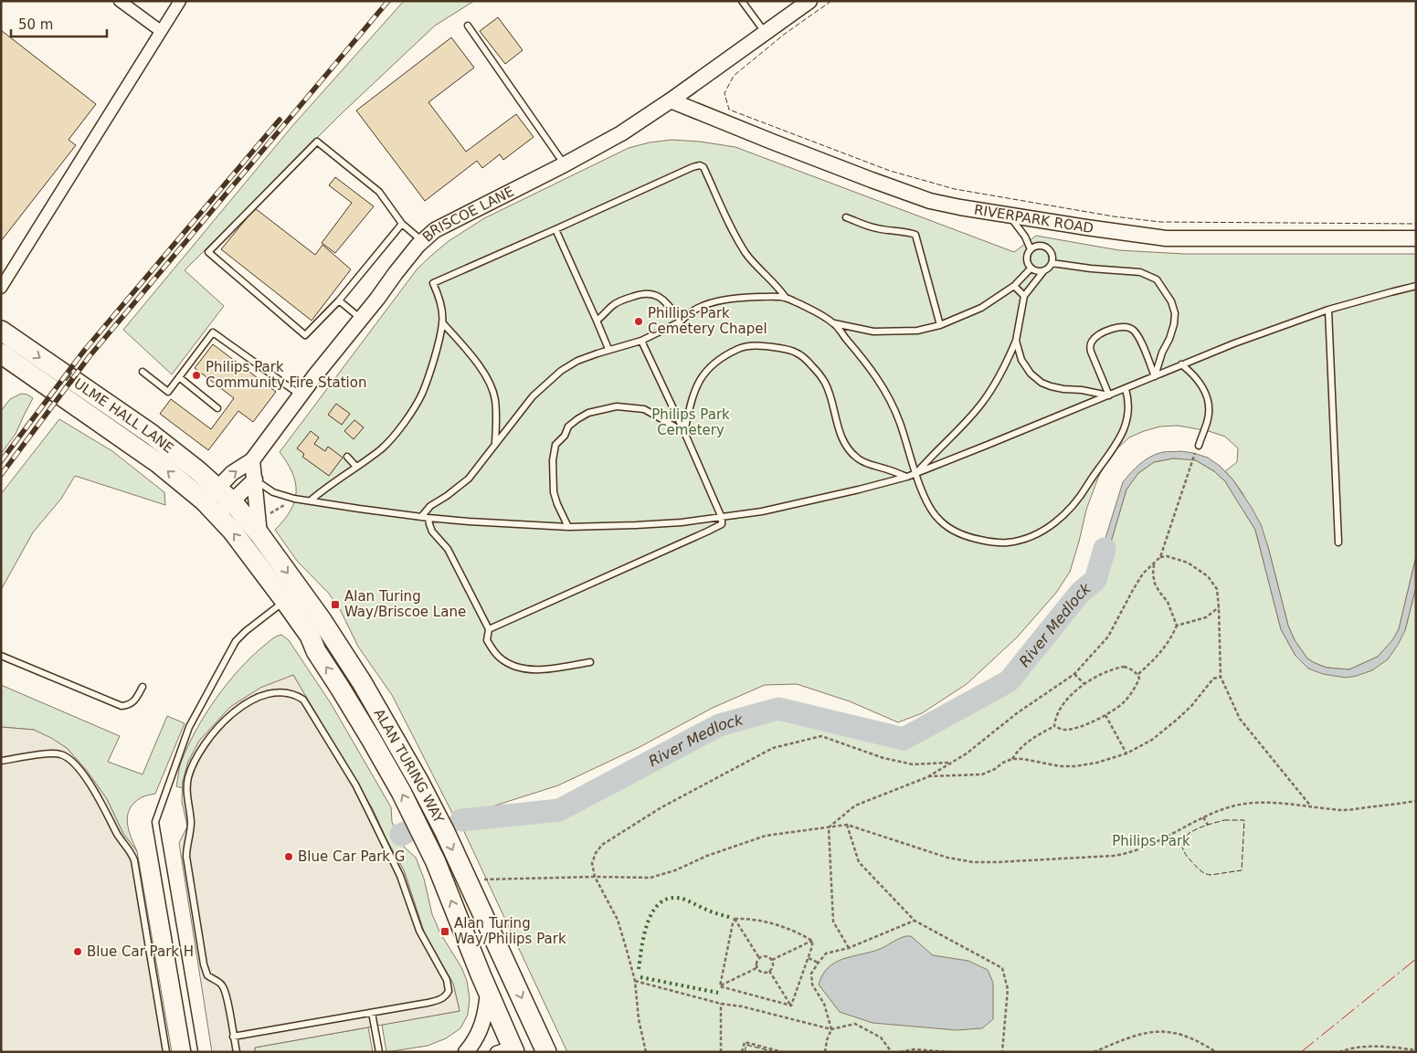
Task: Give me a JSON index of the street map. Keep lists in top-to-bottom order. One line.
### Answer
{"streets":{"highway":["HULME HALL LANE","ALAN TURING WAY"],"street":["BRISCOE LANE","RIVERPARK ROAD"]},"crossings":[["BRISCOE LANE","RIVERPARK ROAD"],["HULME HALL LANE","ALAN TURING WAY"]],"water":["River Medlock"],"parks":["Philips Park Cemetery","Philips Park"],"places":{"other":["Phillips Park Cemetery Chapel","Philips Park Community Fire Station","Blue Car Park G","Blue Car Park H"],"transit":["Alan Turing Way/Briscoe Lane","Alan Turing Way/Philips Park"]},"scale_bar":"50 m"}
